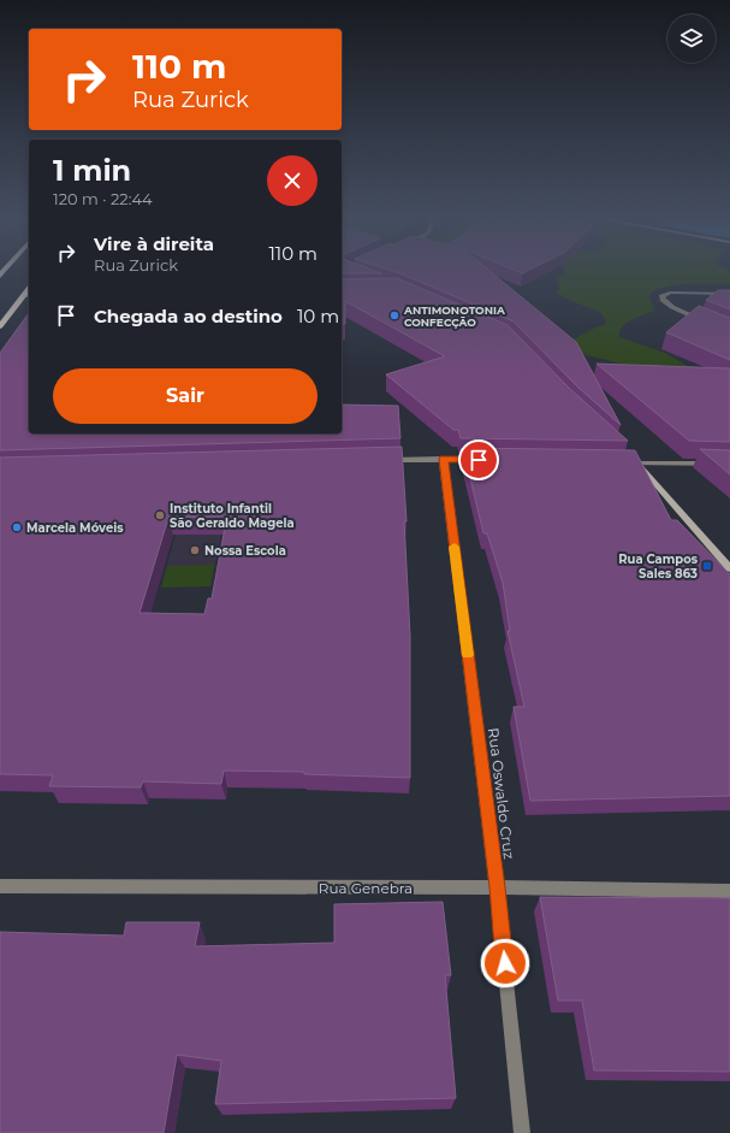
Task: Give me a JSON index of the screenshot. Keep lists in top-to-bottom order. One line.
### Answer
{"streets":{"street":["Rua Oswaldo Cruz","Rua Genebra"]},"crossings":[["Rua Oswaldo Cruz","Rua Genebra"]],"places":{"other":["ANTIMONOTONIA CONFECÇÃO","Instituto Infantil São Geraldo Magela","Marcela Móveis","Nossa Escola"],"transit":["Rua Campos Sales 863"]},"page":{"turn":["110 m","Rua Zurick"],"heading":["1 min","120 m · 22:44"],"list":[{"name":"Vire à direita","note":"Rua Zurick","value":"110 m"},{"name":"Chegada ao destino","value":"10 m"}],"buttons":"Sair"}}
